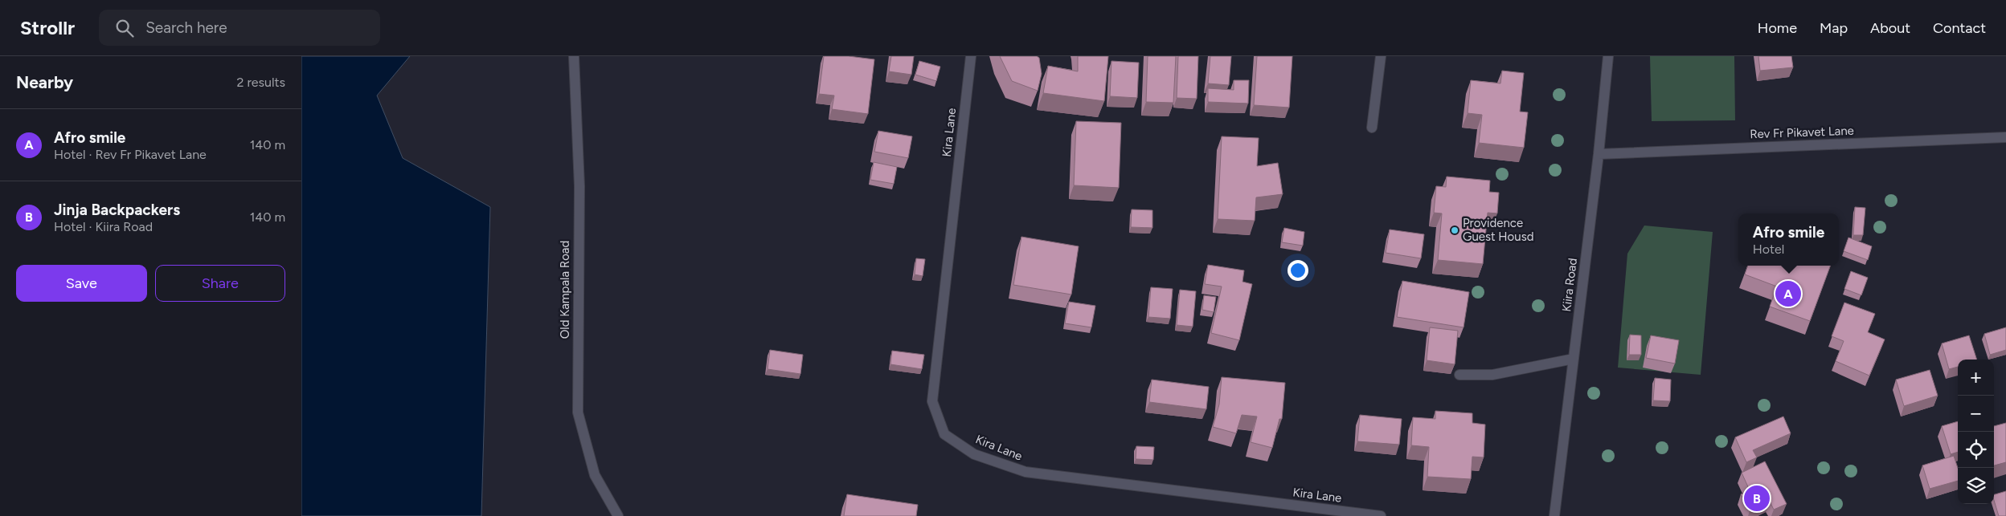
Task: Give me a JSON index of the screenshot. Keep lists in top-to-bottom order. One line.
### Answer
{"streets":{"street":["Kira Lane","Rev Fr Pikavet Lane","Kiira Road","Old Kampala Road"]},"crossings":[["Rev Fr Pikavet Lane","Kiira Road"]],"places":["Providence Guest Housd"],"page":{"header":"Strollr","search":"Search here","nav":["Home","Map","About","Contact"],"heading":["Nearby","2 results"],"list":[{"mark":"A","name":"Afro smile","note":"Hotel · Rev Fr Pikavet Lane","value":"140 m"},{"mark":"B","name":"Jinja Backpackers","note":"Hotel · Kiira Road","value":"140 m"}],"popup":["Afro smile","Hotel"],"buttons":["Save","Share"],"pins":["A","B"],"map_buttons":["+","−"]}}
